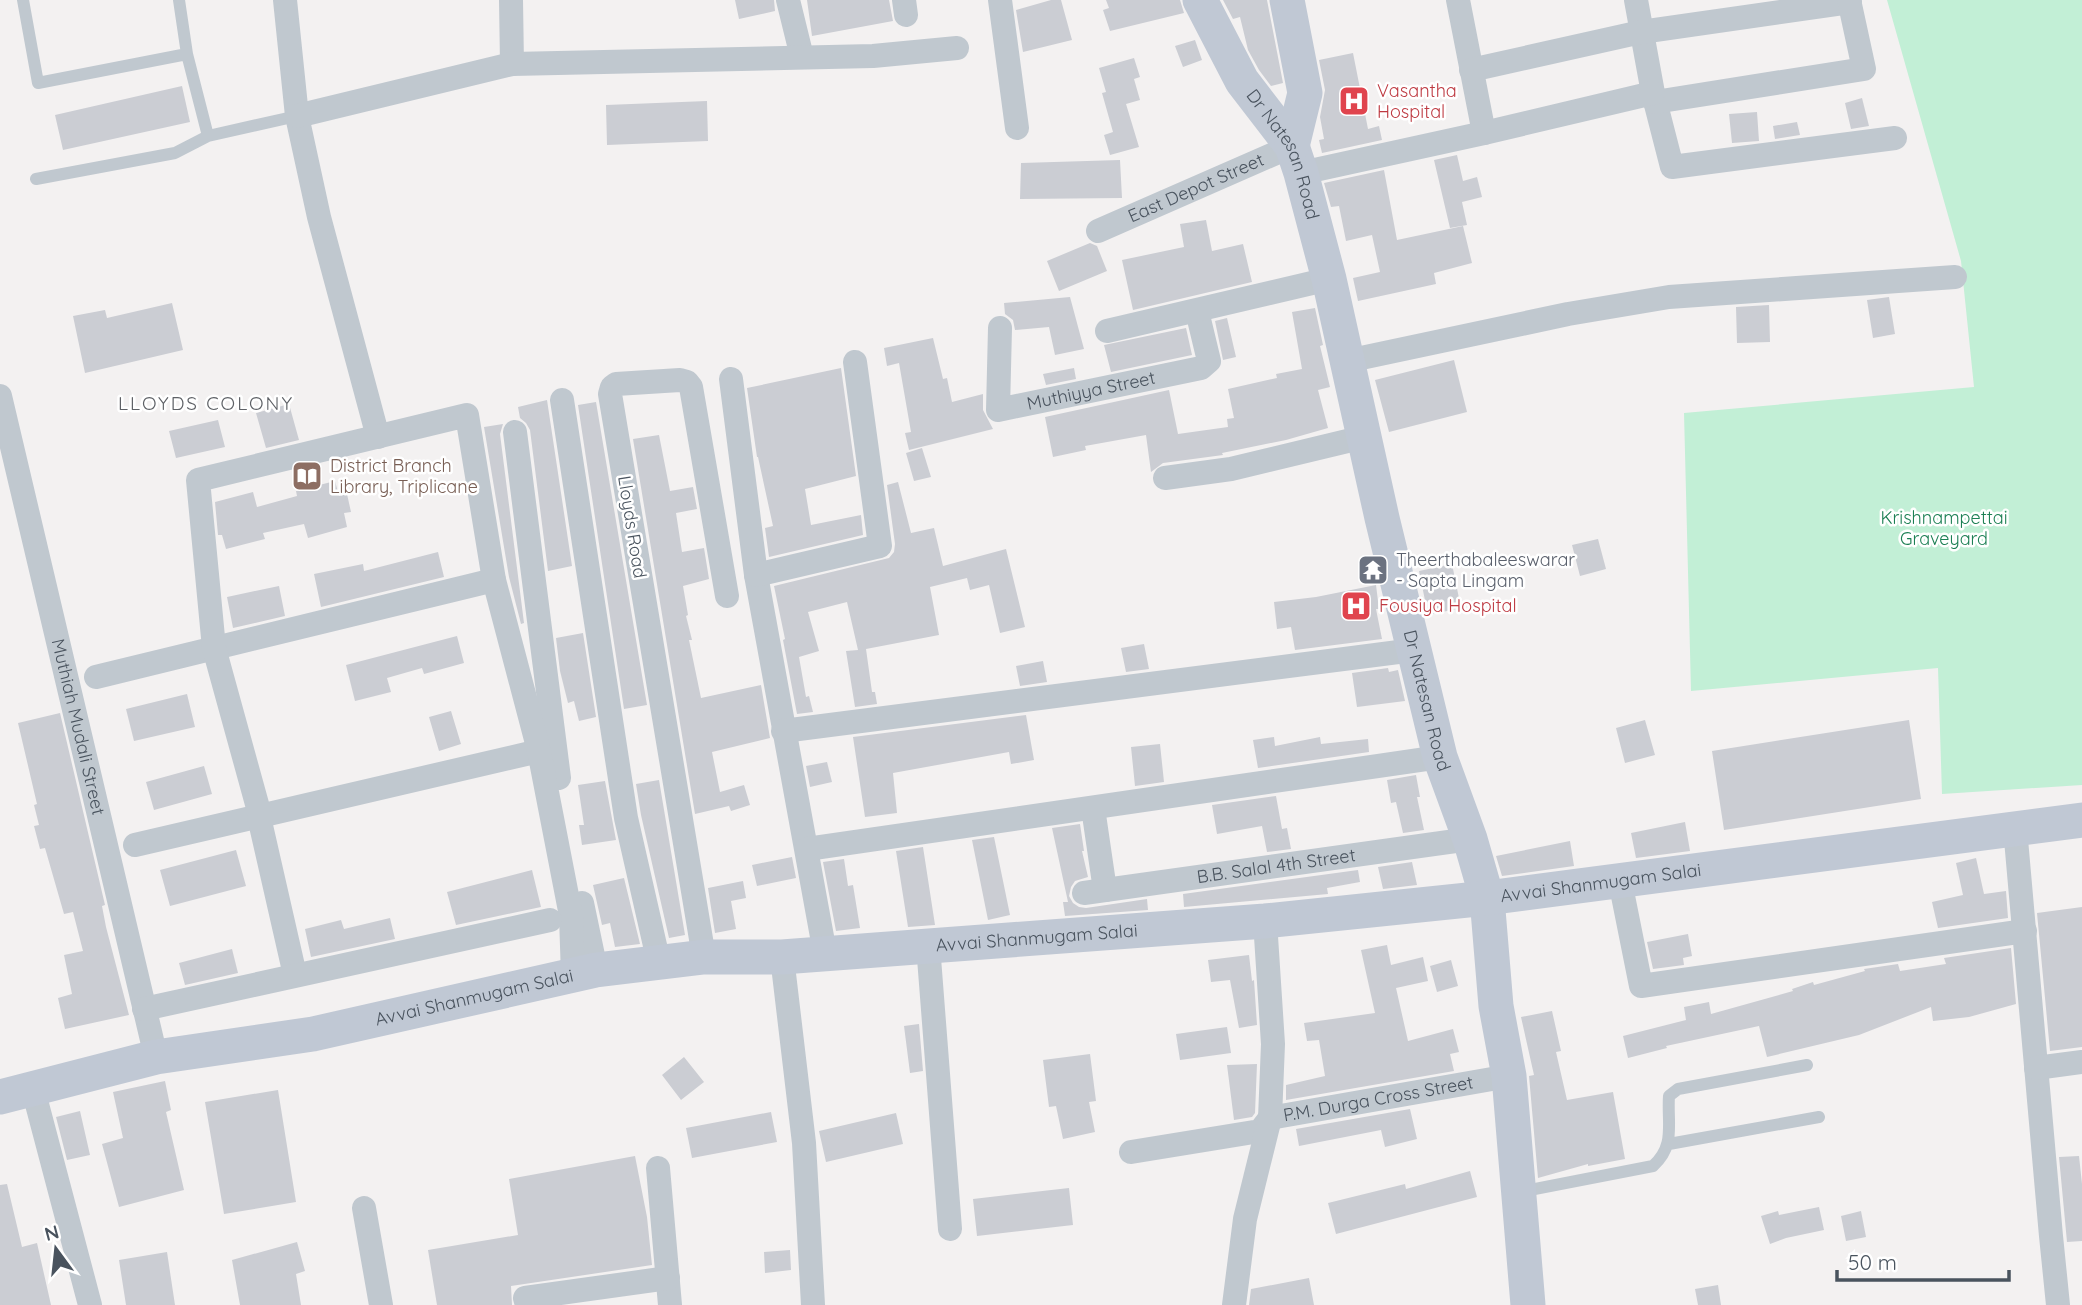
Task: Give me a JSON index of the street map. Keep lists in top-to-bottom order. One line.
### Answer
{"streets":{"street":["Dr Natesan Road","East Depot Street","Muthiyya Street","Lloyds Road","Muthiah Mudali Street","B.B. Salal 4th Street","Avvai Shanmugam Salai","P.M. Durga Cross Street"]},"crossings":[["Dr Natesan Road","East Depot Street"],["Dr Natesan Road","B.B. Salal 4th Street"],["Dr Natesan Road","Avvai Shanmugam Salai"],["Dr Natesan Road","P.M. Durga Cross Street"],["Lloyds Road","Avvai Shanmugam Salai"],["Muthiah Mudali Street","Avvai Shanmugam Salai"]],"districts":["LLOYDS COLONY"],"parks":["Krishnampettai Graveyard"],"places":{"hospital":["Vasantha Hospital","Fousiya Hospital"],"library":["District Branch Library, Triplicane"],"temple":["Theerthabaleeswarar - Sapta Lingam"]},"scale_bar":"50 m","north":"top"}
